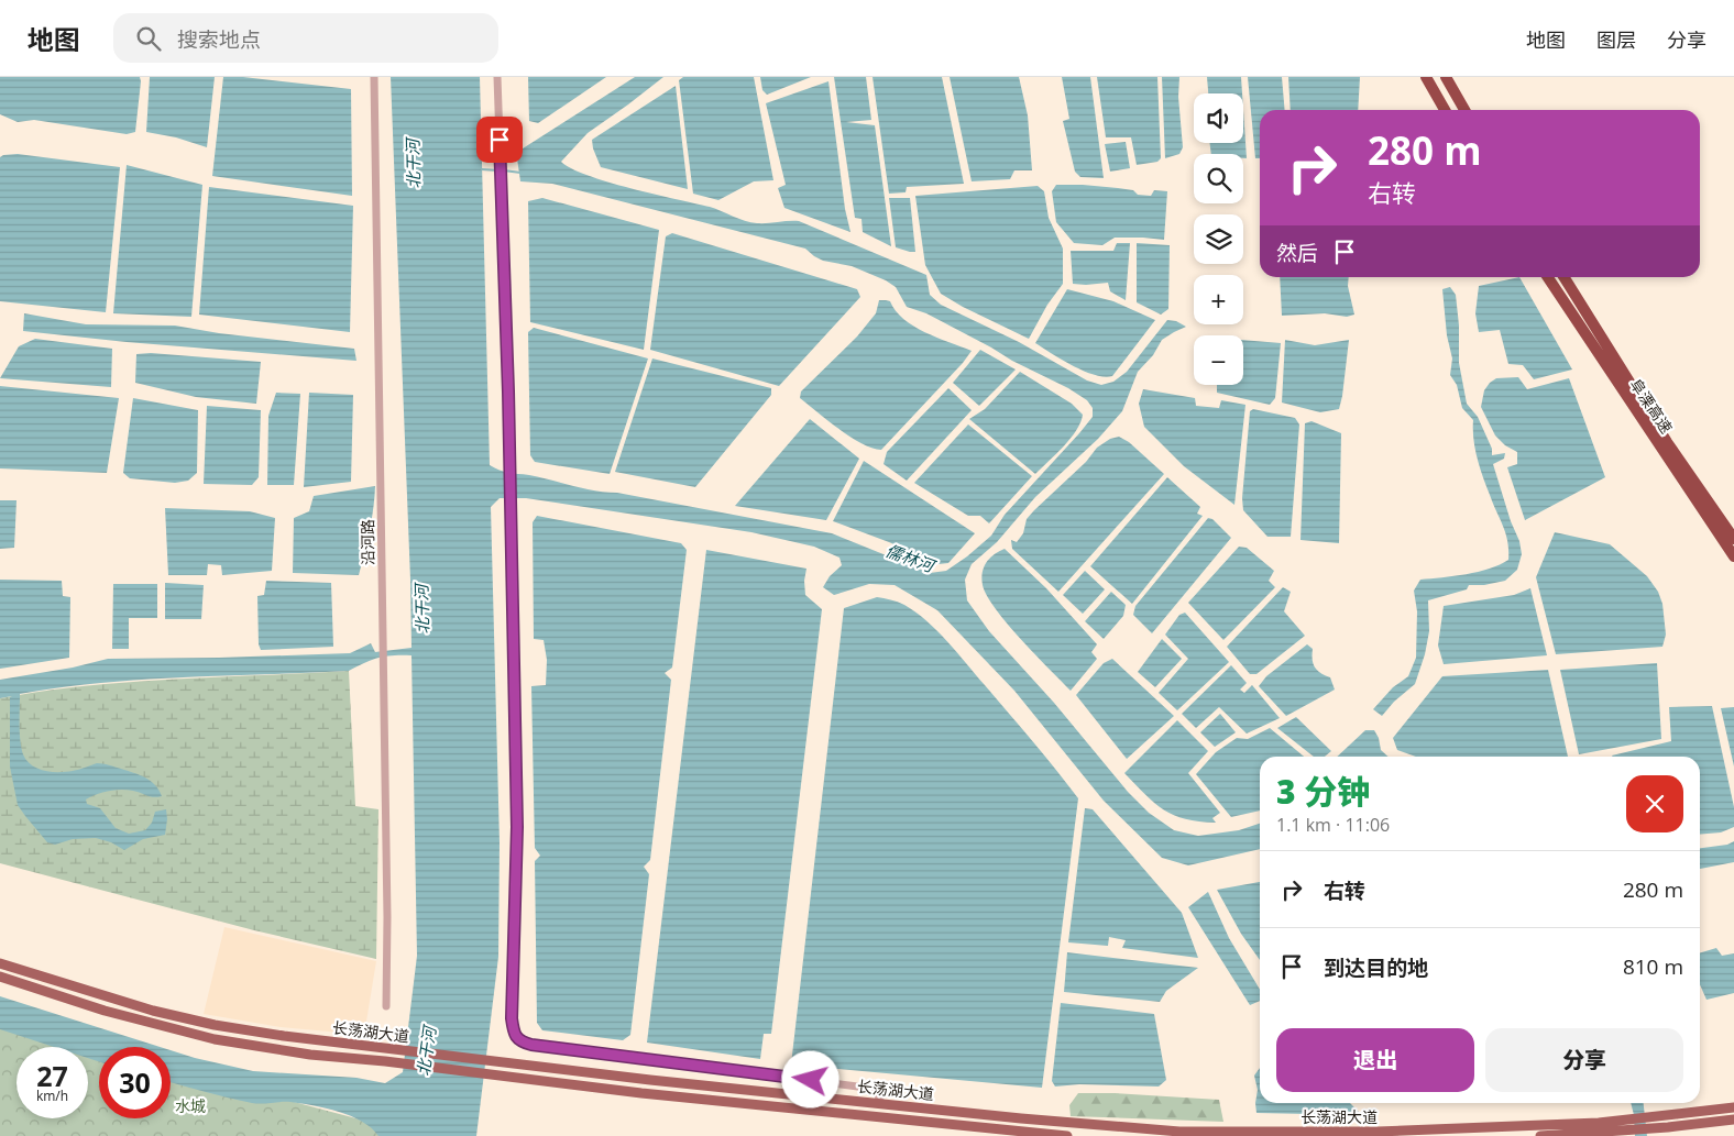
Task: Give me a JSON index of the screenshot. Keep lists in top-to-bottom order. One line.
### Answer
{"streets":{"highway":["阜溧高速"],"main road":["长荡湖大道"],"street":["沿河路"]},"water":["北干河","儒林河"],"parks":["水城"],"page":{"header":"地图","search":"搜索地点","nav":["地图","图层","分享"],"map_buttons":["+","−"],"turn":["280 m","右转"],"then":"然后","heading":["3 分钟","1.1 km · 11:06"],"list":[{"name":"右转","value":"280 m"},{"name":"到达目的地","value":"810 m"}],"buttons":["退出","分享"],"speed":"27 km/h","limit":"30"}}
